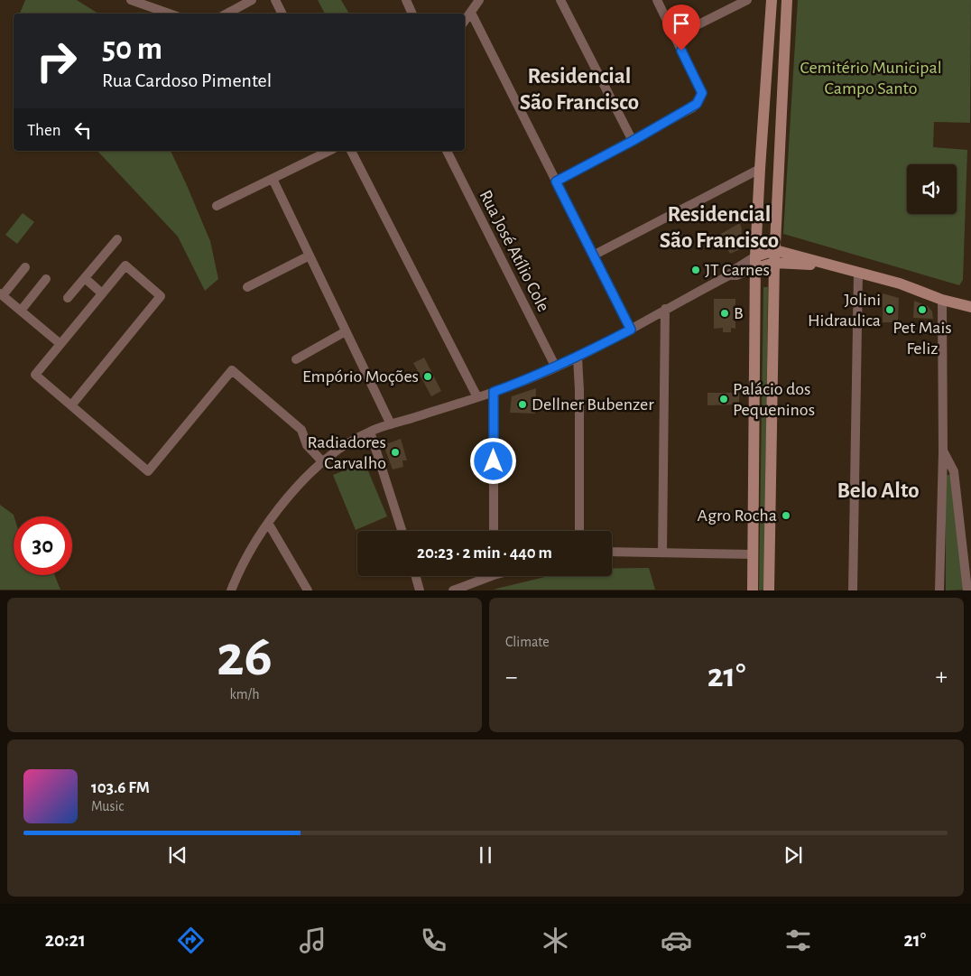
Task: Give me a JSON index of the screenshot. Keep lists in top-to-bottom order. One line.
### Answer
{"streets":{"street":["Rua José Atílio Cole"]},"districts":["Residencial São Francisco","Residencial São Francisco","Belo Alto"],"parks":["Cemitério Municipal Campo Santo"],"places":["JT Carnes","Jolini Hidraulica","Pet Mais Feliz","B","Empório Moções","Palácio dos Pequeninos","Dellner Bubenzer","Radiadores Carvalho","Agro Rocha"],"page":{"turn":["50 m","Rua Cardoso Pimentel"],"then":"Then","limit":"30","trip":"20:23 · 2 min · 440 m","tile":[["26","km/h"],"Climate"],"heat":["−","21°","+"],"song":["103.6 FM","Music"],"tabs":["20:21","21°"]}}
